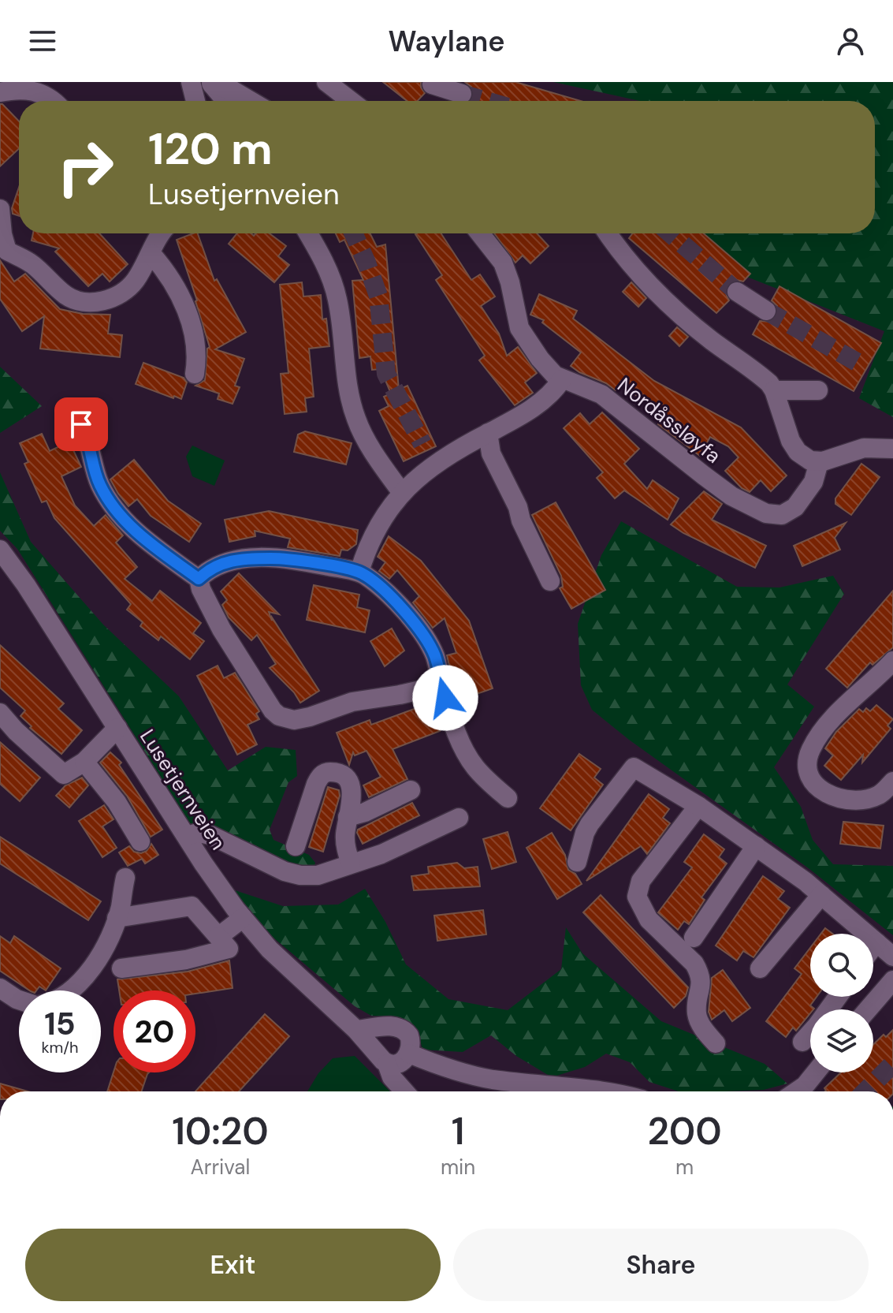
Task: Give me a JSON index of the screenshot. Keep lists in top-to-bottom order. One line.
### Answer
{"streets":{"street":["Nordåssløyfa","Lusetjernveien"]},"page":{"header":"Waylane","turn":["120 m","Lusetjernveien"],"speed":"15 km/h","limit":"20","eta":["10:20","Arrival","1","min","200","m"],"buttons":["Exit","Share"]}}
